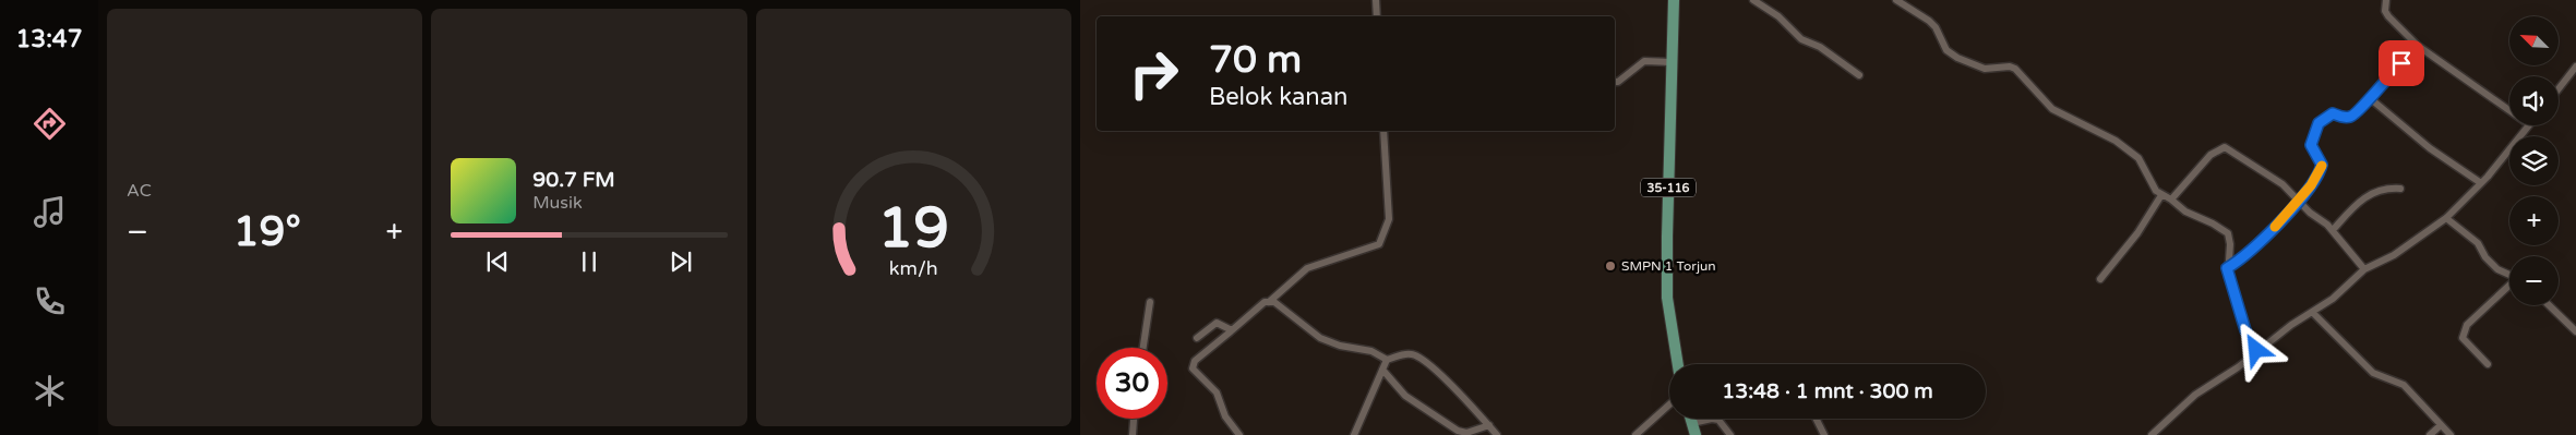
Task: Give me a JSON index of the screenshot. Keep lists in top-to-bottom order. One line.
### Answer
{"streets":{"main road":["35-116"]},"places":["SMPN 1 Torjun"],"north":"top left","page":{"tabs":"13:47","tile":"AC","map_buttons":["+","−"],"turn":["70 m","Belok kanan"],"song":["90.7 FM","Musik"],"heat":["−","19°","+"],"limit":"30","trip":"13:48 · 1 mnt · 300 m","gauge":["19","km/h"]}}
